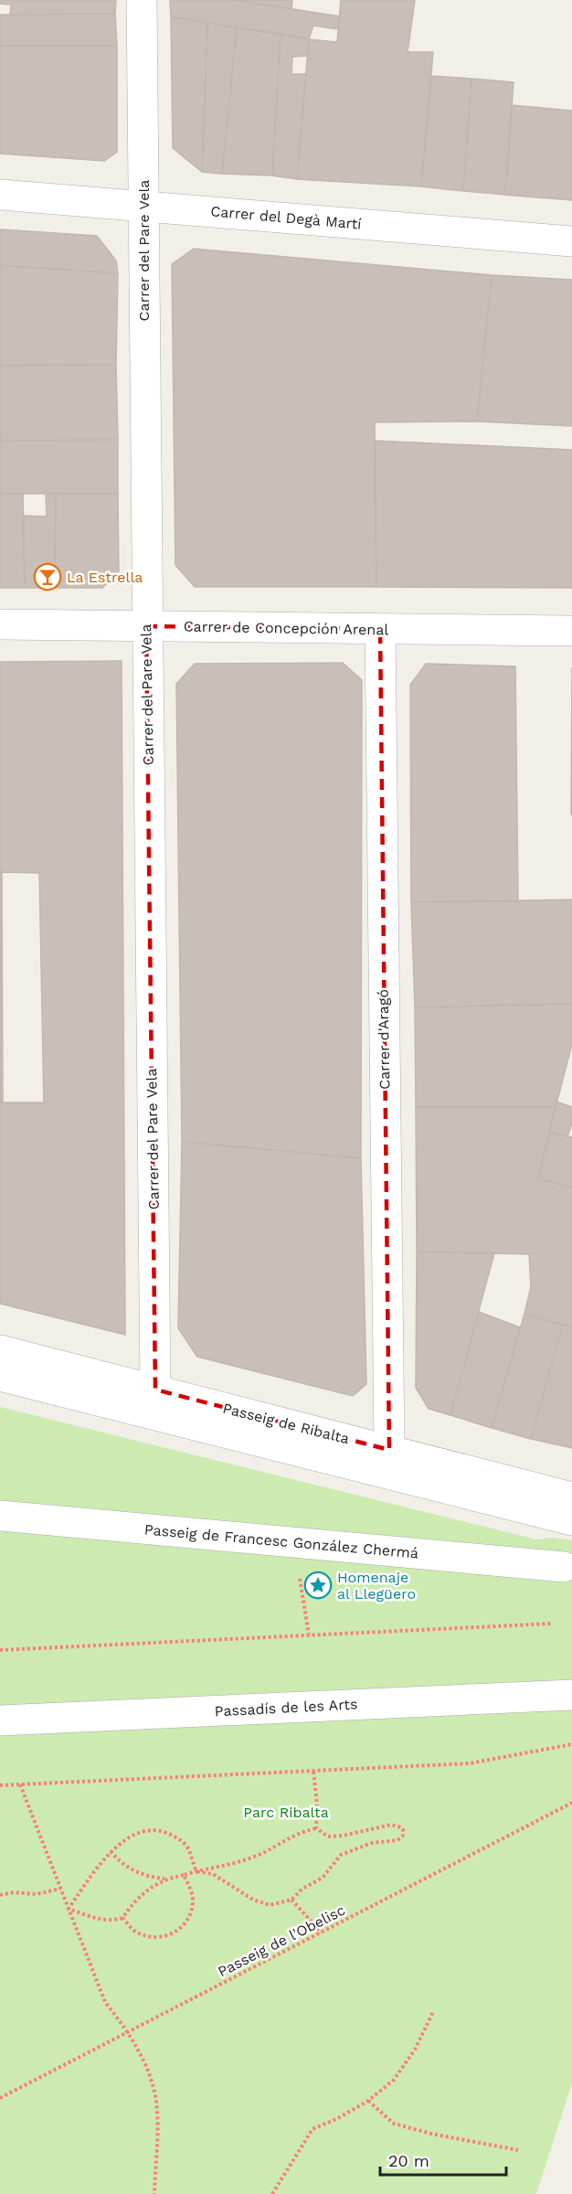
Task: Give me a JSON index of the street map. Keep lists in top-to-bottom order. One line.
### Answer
{"streets":{"street":["Carrer del Degà Martí","Carrer del Pare Vela","Carrer de Concepción Arenal","Carrer d'Aragó","Passeig de Ribalta","Passeig de Francesc González Chermá","Passadís de les Arts"],"path":["Passeig de l'Obelisc"]},"crossings":[["Carrer del Degà Martí","Carrer del Pare Vela"],["Carrer del Pare Vela","Carrer de Concepción Arenal"],["Carrer del Pare Vela","Passeig de Ribalta"],["Carrer de Concepción Arenal","Carrer d'Aragó"],["Carrer d'Aragó","Passeig de Ribalta"]],"parks":["Parc Ribalta"],"places":{"bar":["La Estrella"],"place":["Homenaje al Llegüero"]},"scale_bar":"20 m"}
